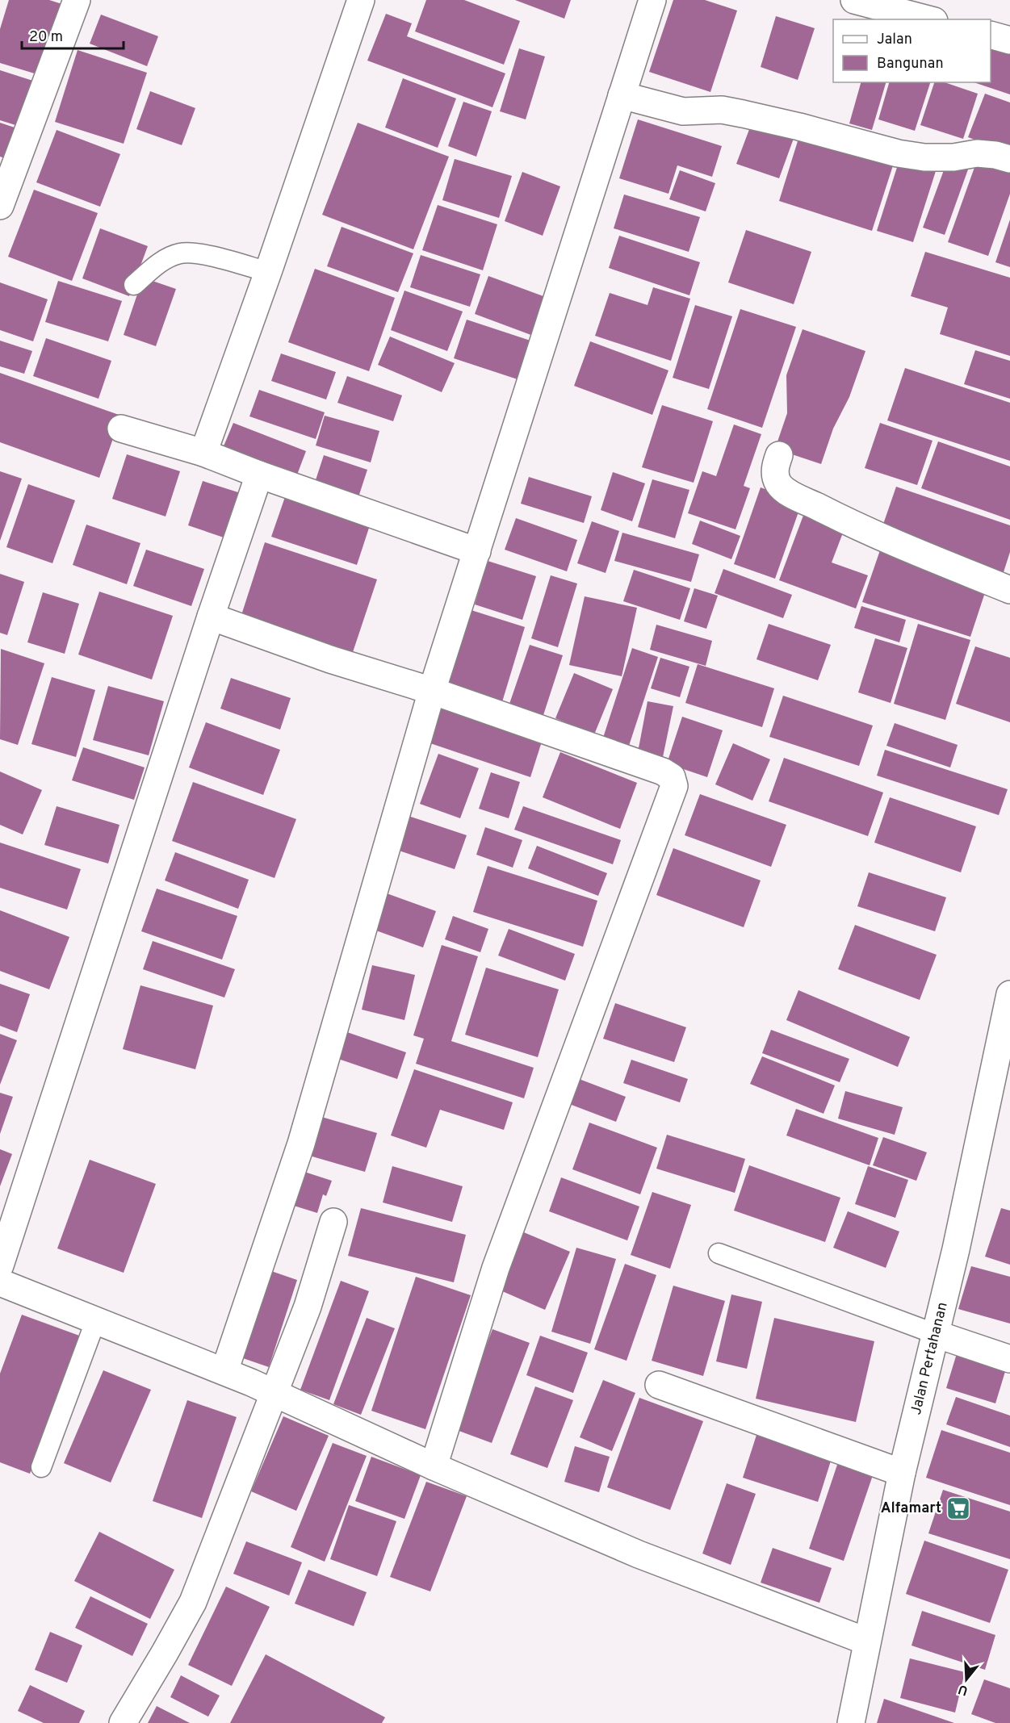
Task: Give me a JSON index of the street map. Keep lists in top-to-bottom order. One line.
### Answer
{"streets":{"street":["Jalan Pertahanan"]},"places":{"supermarket":["Alfamart"]},"legend":["Jalan","Bangunan"],"scale_bar":"20 m","north":"bottom"}
